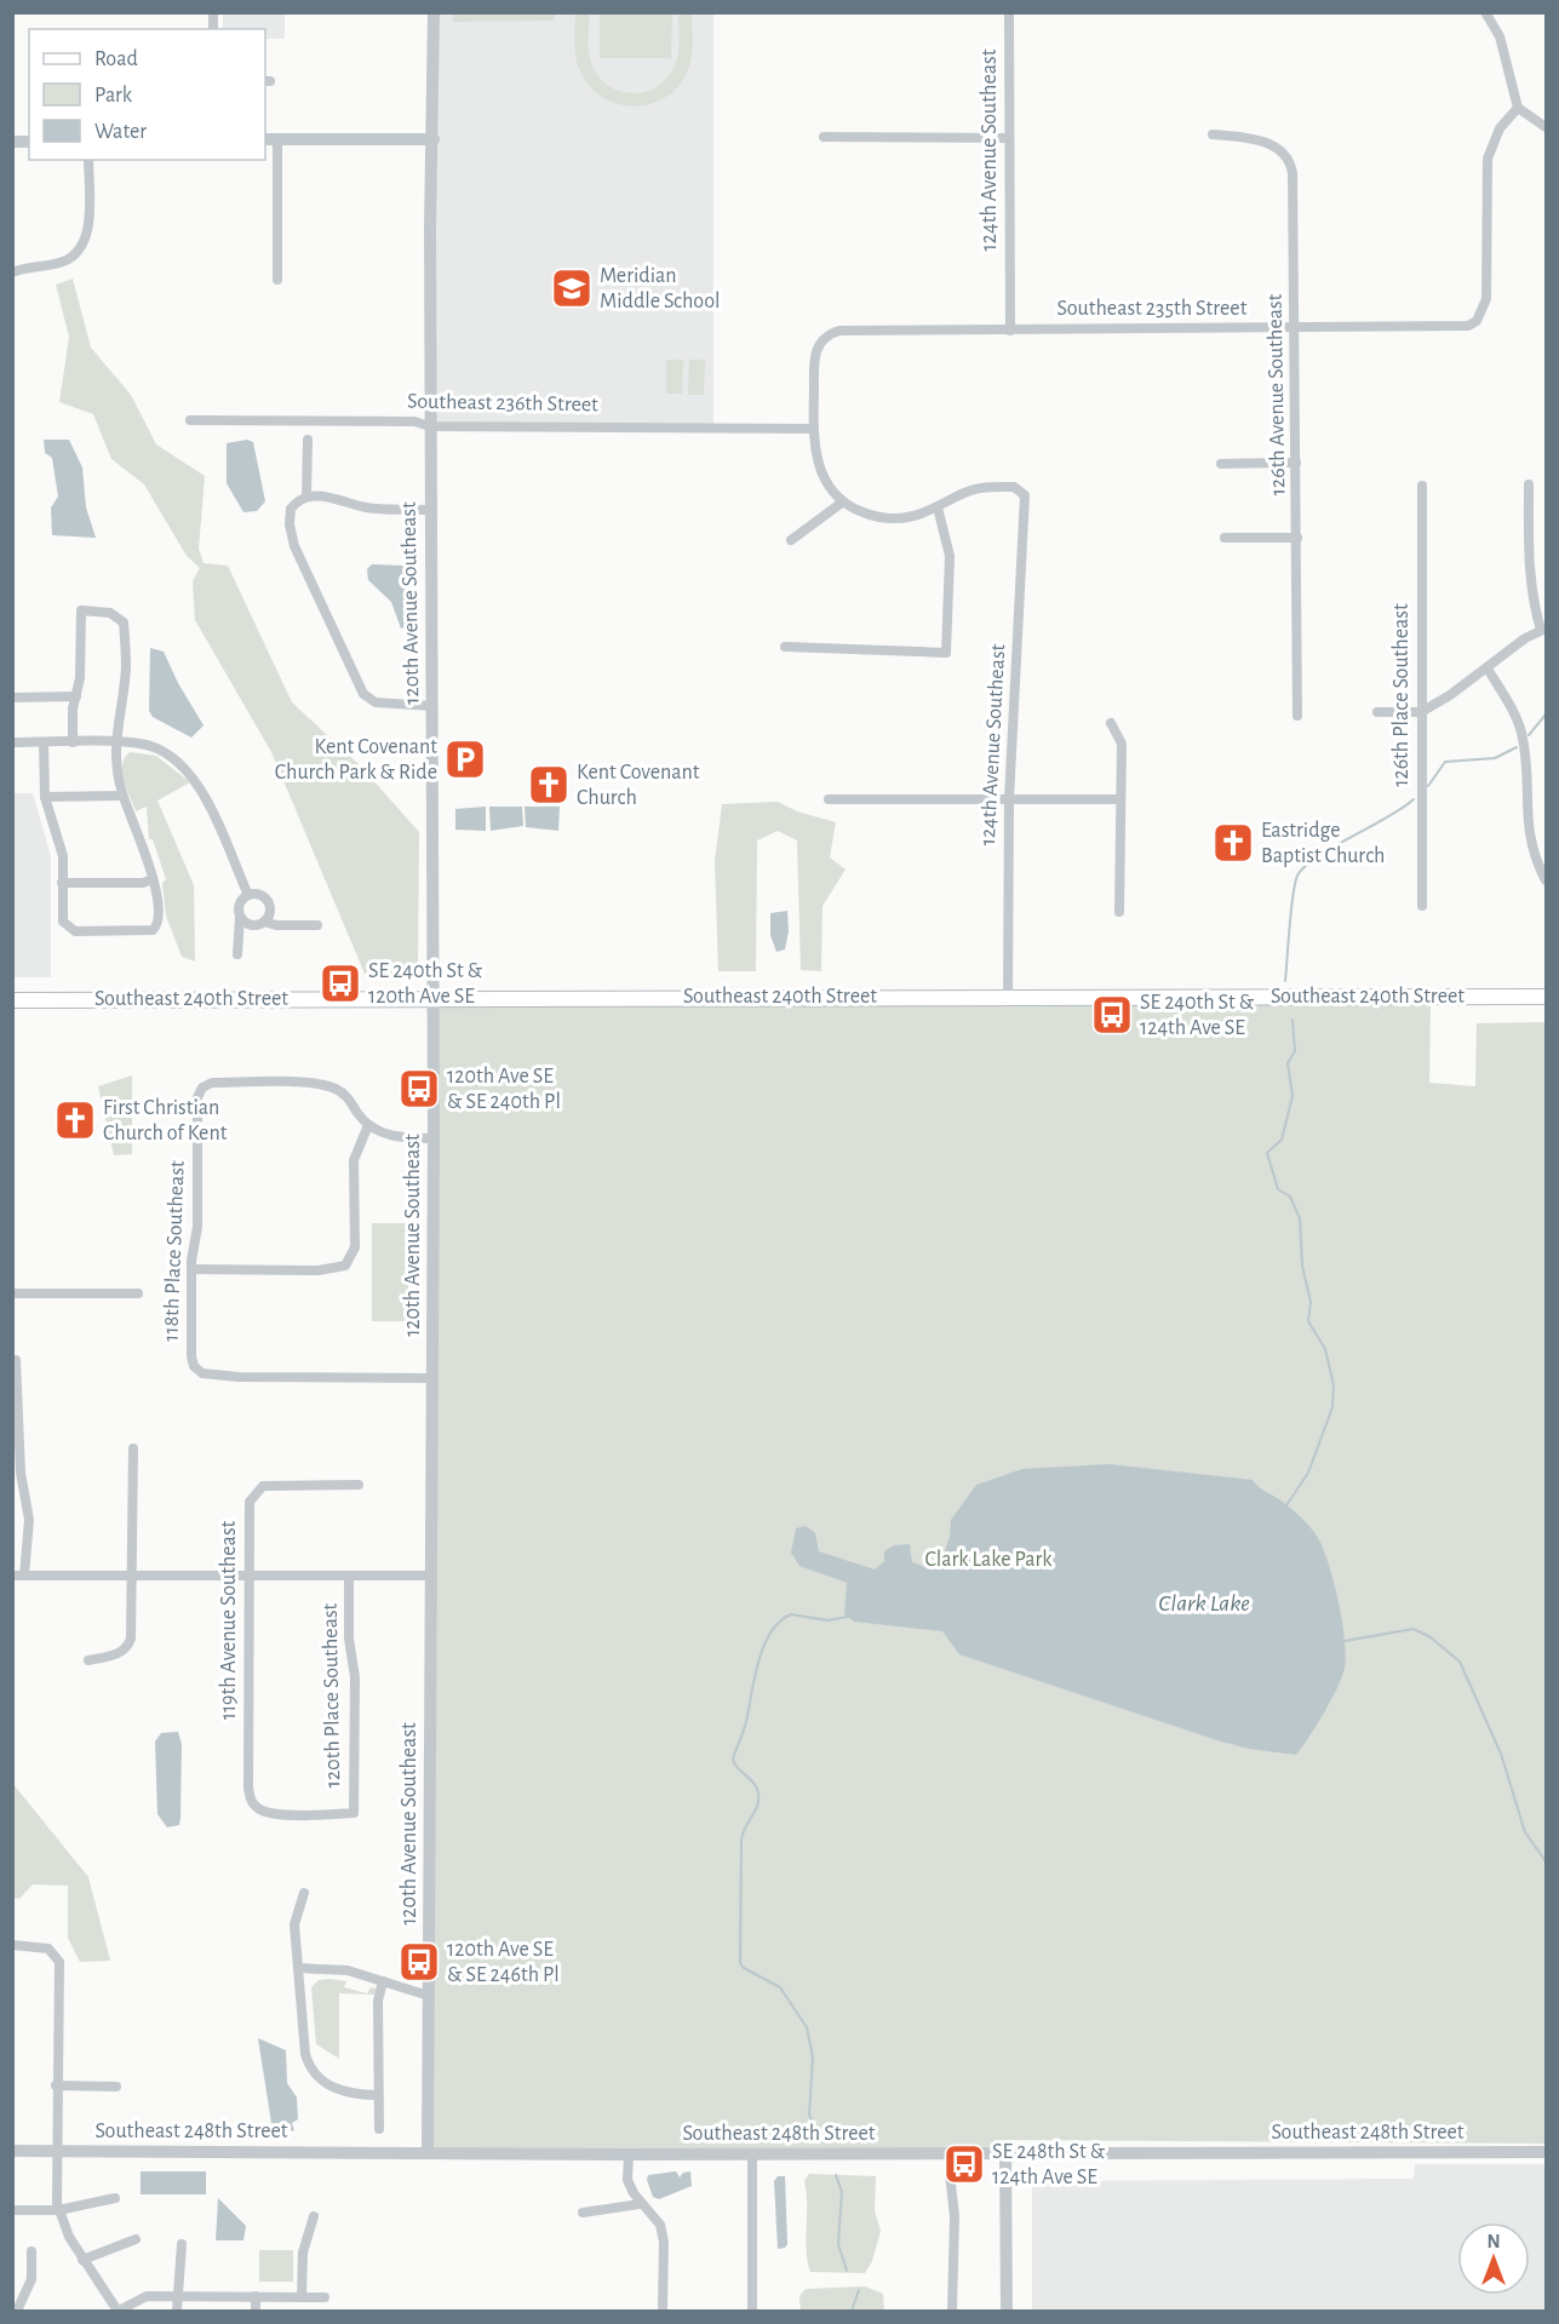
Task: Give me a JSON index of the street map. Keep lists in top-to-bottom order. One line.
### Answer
{"streets":{"main road":["Southeast 240th Street"],"street":["124th Avenue Southeast","Southeast 235th Street","126th Avenue Southeast","Southeast 236th Street","120th Avenue Southeast","126th Place Southeast","118th Place Southeast","119th Avenue Southeast","120th Place Southeast","Southeast 248th Street"]},"crossings":[["124th Avenue Southeast","Southeast 235th Street"],["124th Avenue Southeast","Southeast 240th Street"],["Southeast 235th Street","126th Avenue Southeast"],["Southeast 235th Street","Southeast 236th Street"],["Southeast 236th Street","120th Avenue Southeast"],["120th Avenue Southeast","Southeast 240th Street"],["120th Avenue Southeast","118th Place Southeast"],["120th Avenue Southeast","Southeast 248th Street"],["119th Avenue Southeast","120th Place Southeast"]],"water":["Clark Lake"],"parks":["Clark Lake Park"],"places":{"school or university":["Meridian Middle School"],"parking":["Kent Covenant Church Park & Ride"],"church":["Kent Covenant Church","Eastridge Baptist Church","First Christian Church of Kent"],"bus stop":["SE 240th St & 120th Ave SE","SE 240th St & 124th Ave SE","120th Ave SE & SE 240th Pl","120th Ave SE & SE 246th Pl","SE 248th St & 124th Ave SE"]},"legend":["Road","Park","Water"],"north":"top"}
